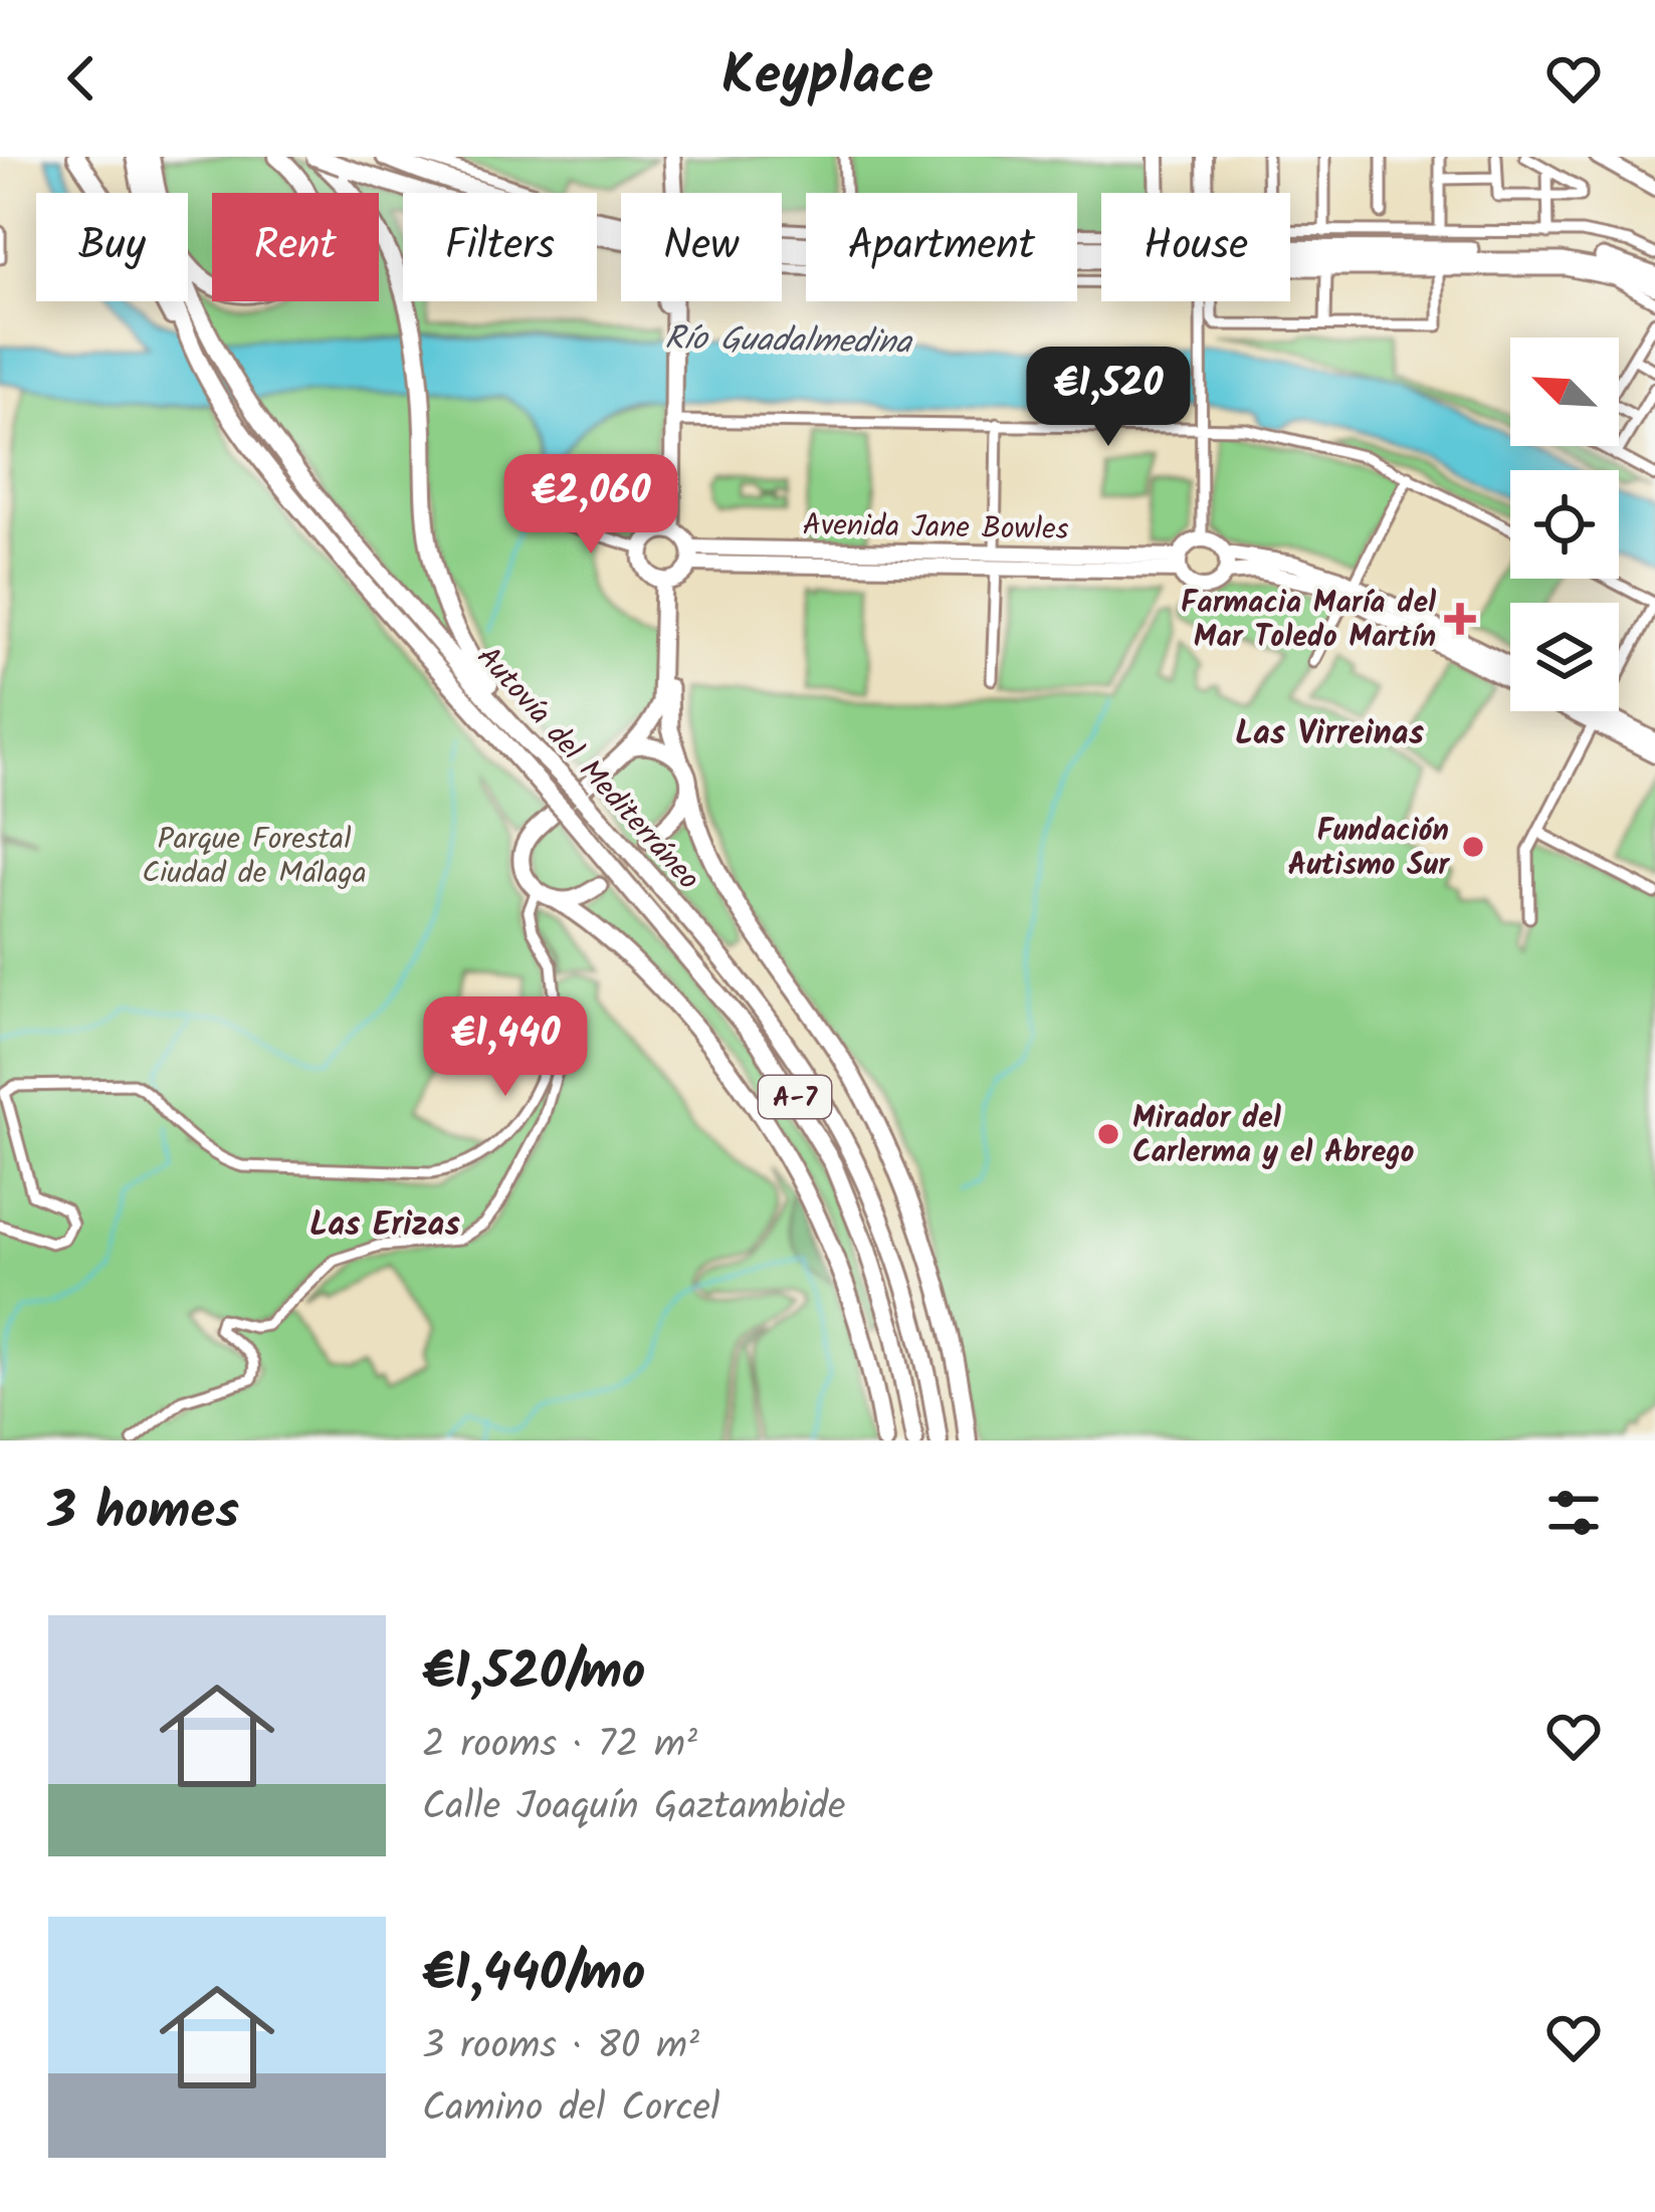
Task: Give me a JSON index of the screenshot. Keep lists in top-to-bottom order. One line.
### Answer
{"streets":{"highway":["Autovía del Mediterráneo","A-7"],"main road":["Avenida Jane Bowles"]},"districts":["Las Virreinas","Las Erizas"],"water":["Río Guadalmedina"],"parks":["Parque Forestal Ciudad de Málaga"],"places":{"health":["Farmacia María del Mar Toledo Martín"],"other":["Fundación Autismo Sur","Mirador del Carlerma y el Abrego"]},"north":"top left","page":{"header":"Keyplace","chip":["Buy","Rent","Filters","New","Apartment","House"],"price":["€1,520","€2,060","€1,440"],"heading":"3 homes","list":[{"name":"€1,520/mo","note":"2 rooms · 72 m² · Calle Joaquín Gaztambide"},{"name":"€1,440/mo","note":"3 rooms · 80 m² · Camino del Corcel"}]}}
